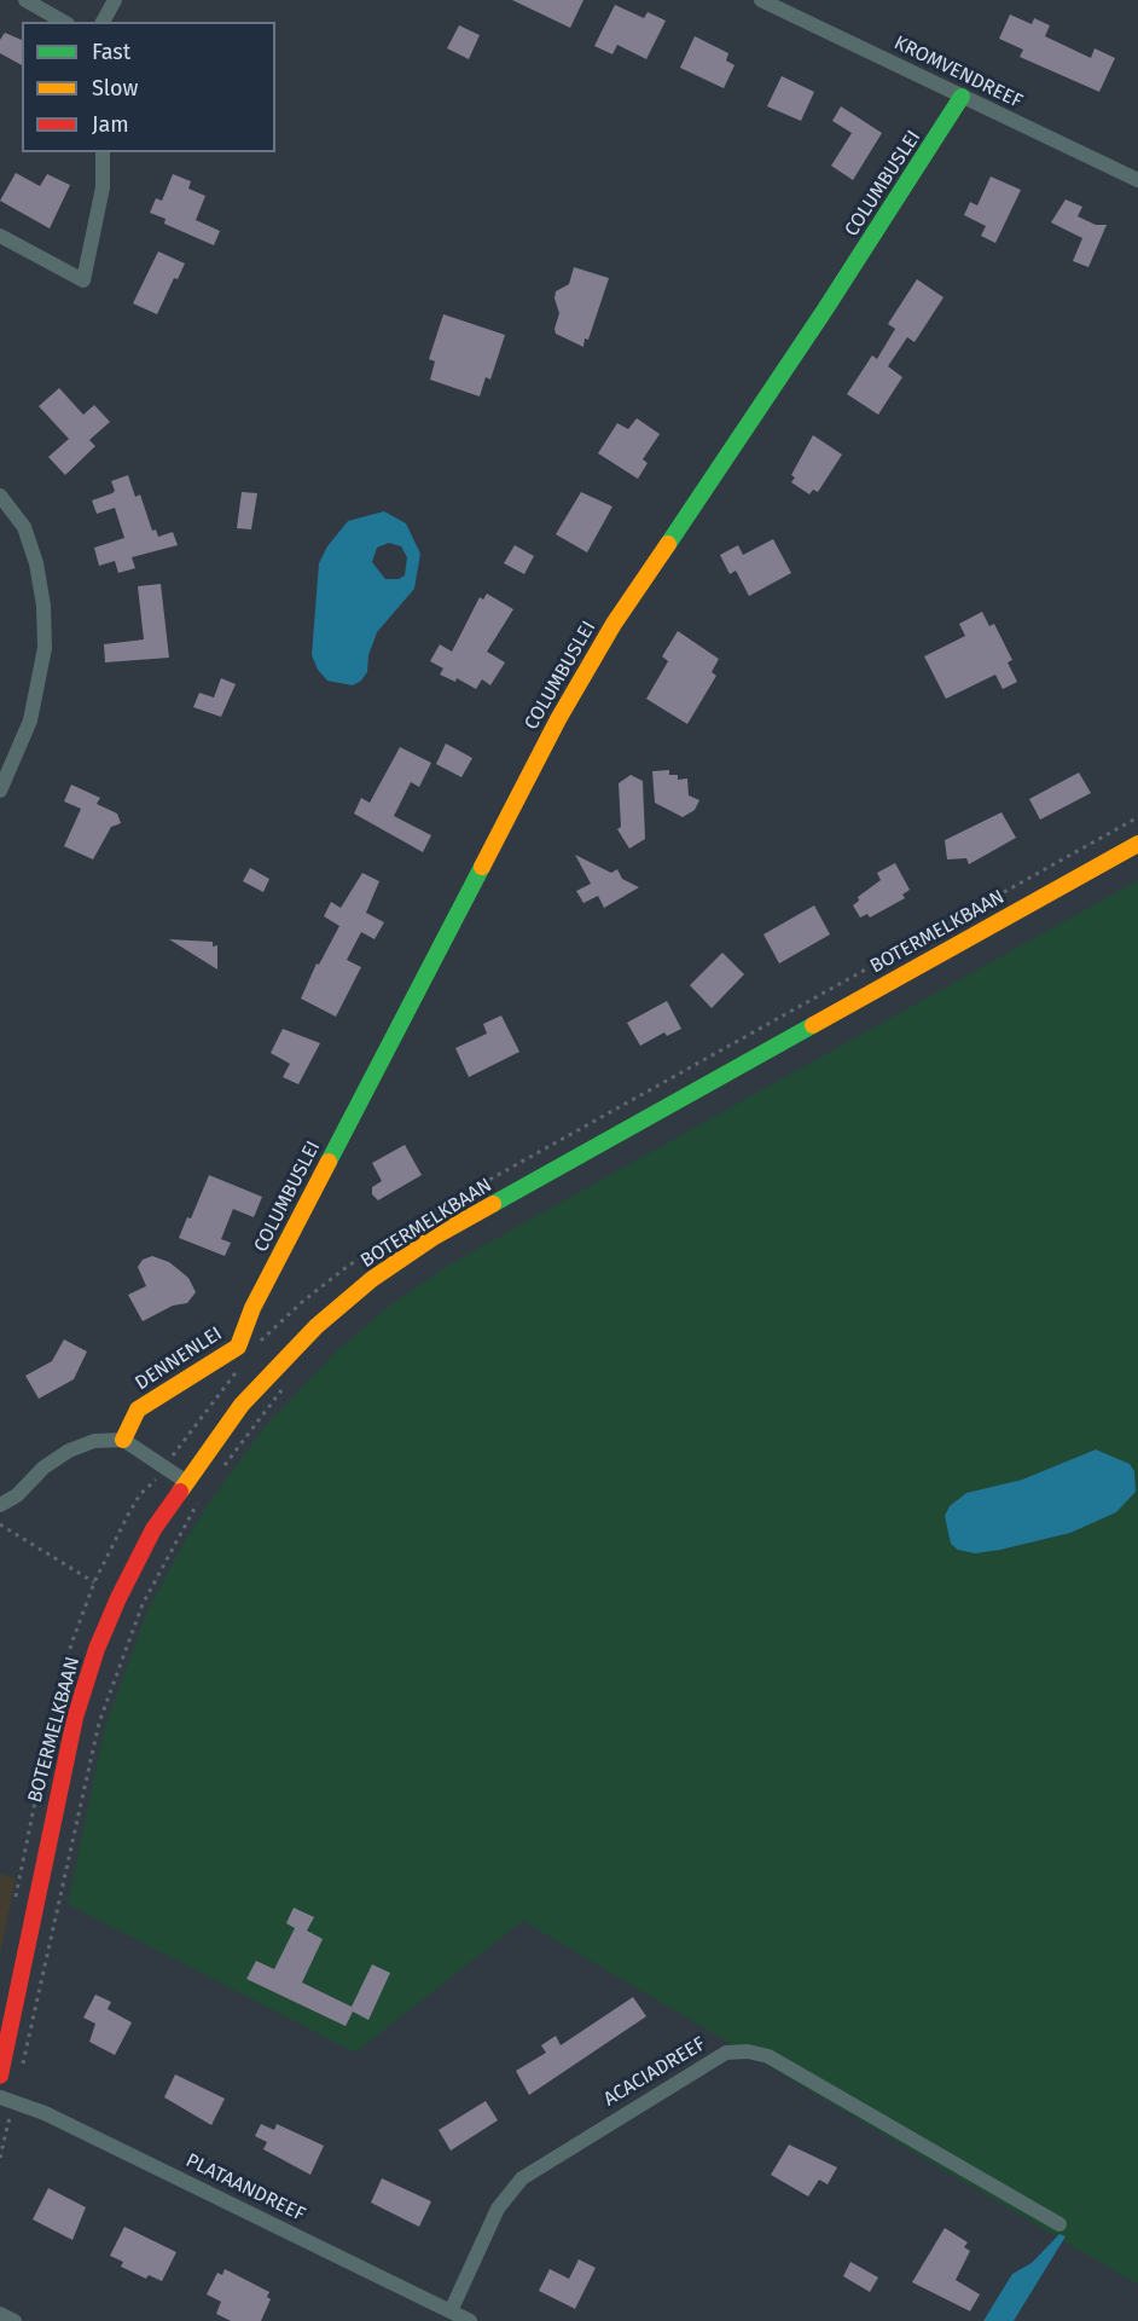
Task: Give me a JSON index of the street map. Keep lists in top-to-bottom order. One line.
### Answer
{"streets":{"main road":["COLUMBUSLEI","BOTERMELKBAAN","DENNENLEI"],"street":["KROMVENDREEF","ACACIADREEF","PLATAANDREEF"]},"crossings":[["KROMVENDREEF","COLUMBUSLEI"],["COLUMBUSLEI","DENNENLEI"],["ACACIADREEF","PLATAANDREEF"]],"legend":["Fast","Slow","Jam"]}
